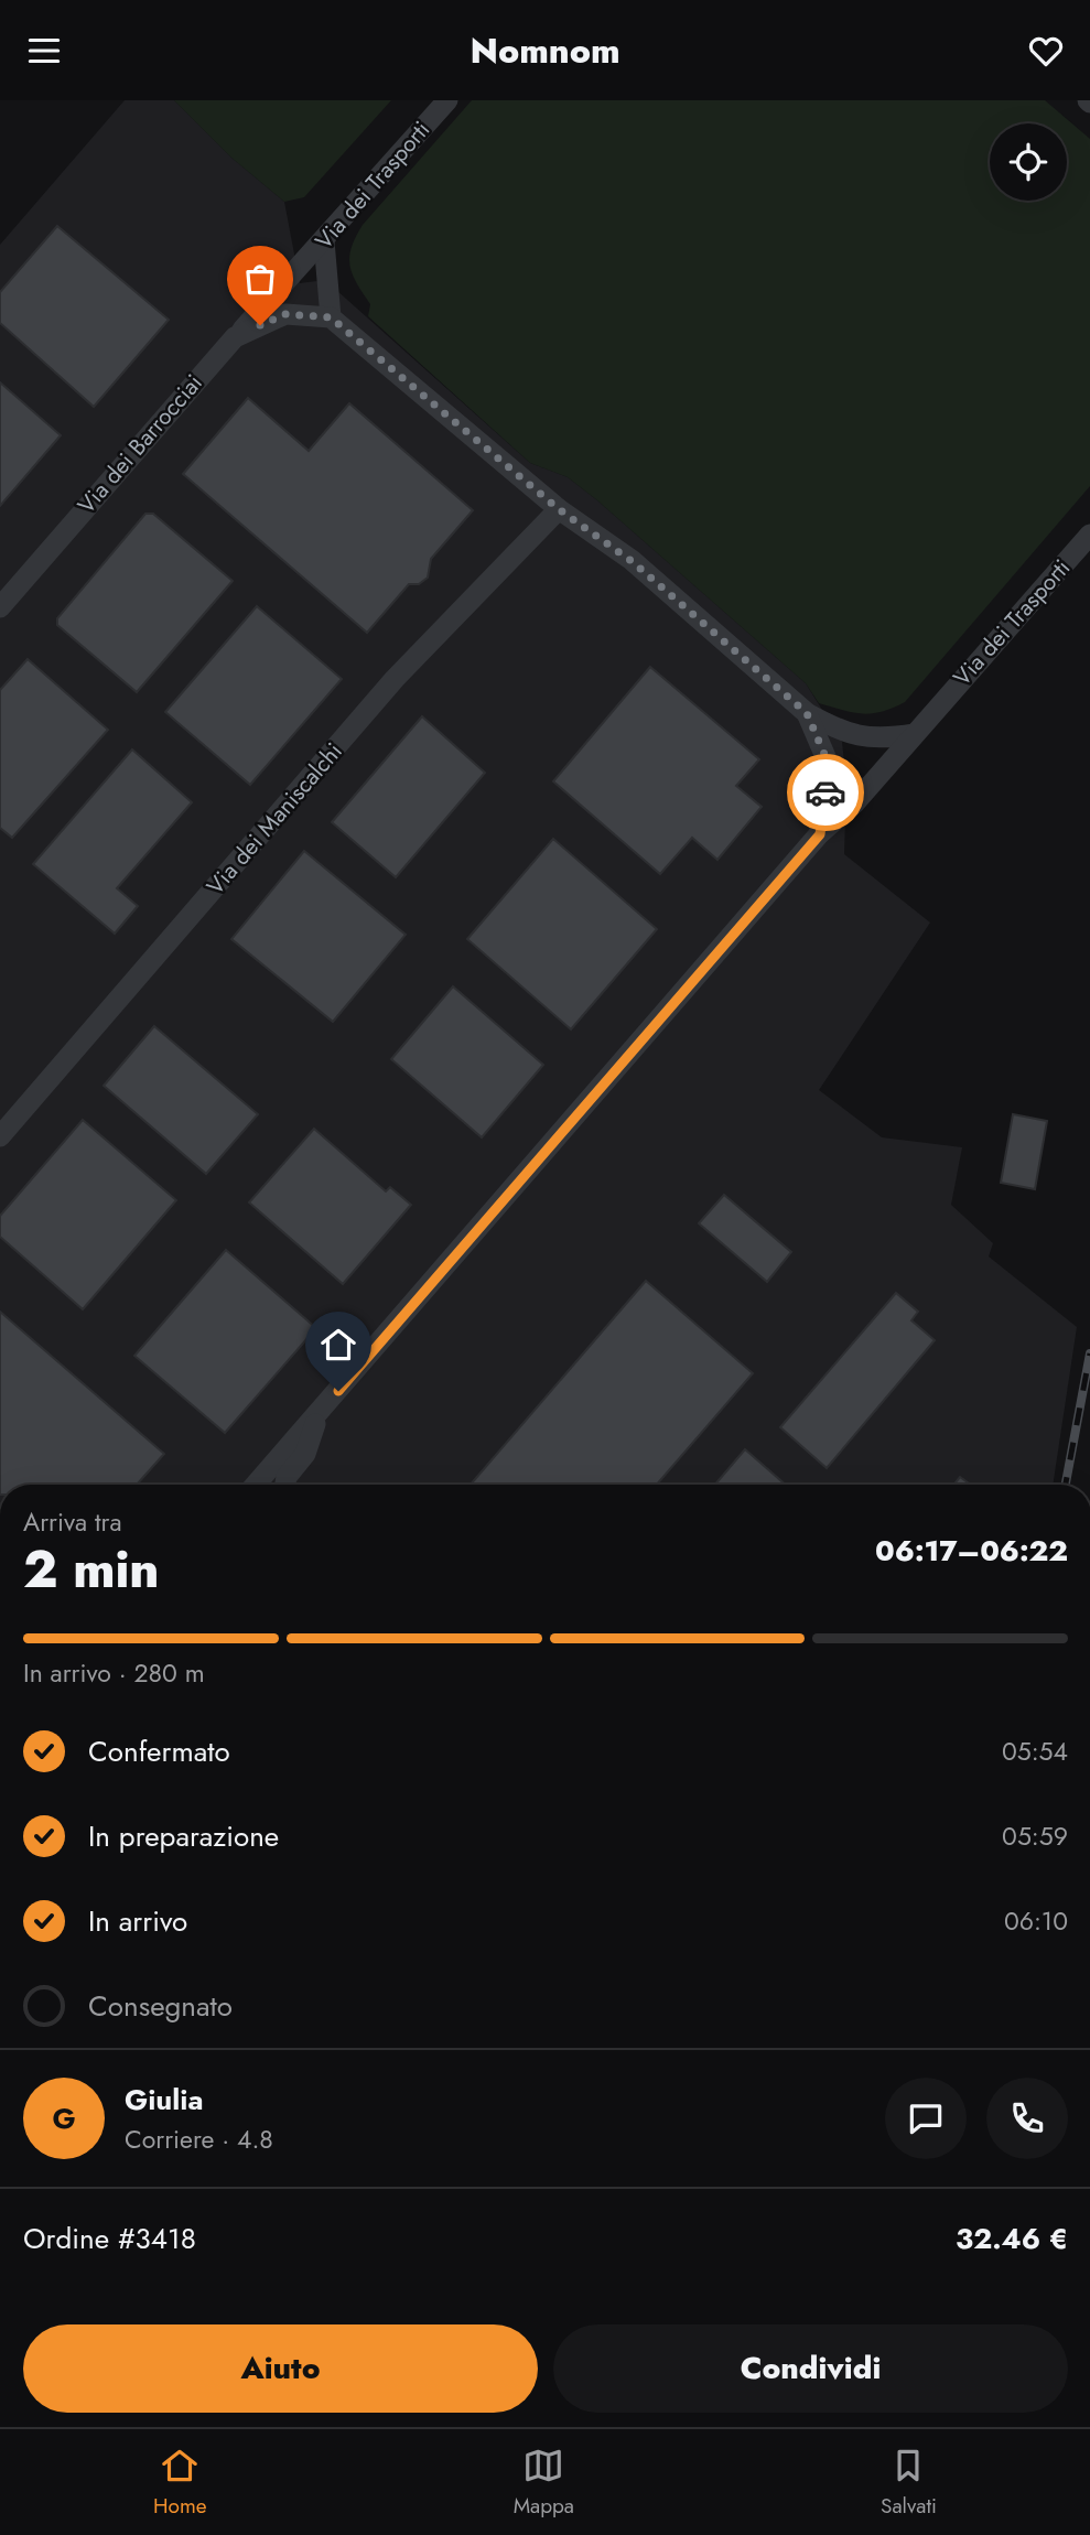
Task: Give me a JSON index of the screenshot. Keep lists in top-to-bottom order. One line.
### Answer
{"streets":{"street":["Via dei Trasporti","Via dei Barrocciai","Via dei Maniscalchi"]},"crossings":[["Via dei Trasporti","Via dei Barrocciai"]],"page":{"header":"Nomnom","heading":["2 min","Arriva tra","06:17–06:22"],"panel":["Giulia","Corriere · 4.8","Ordine #3418","32.46 €"],"bar":"In arrivo · 280 m","list":[["Confermato","05:54"],["In preparazione","05:59"],["In arrivo","06:10"],"Consegnato"],"round":"G","buttons":["Aiuto","Condividi"],"tabs":["Home","Mappa","Salvati"]}}
